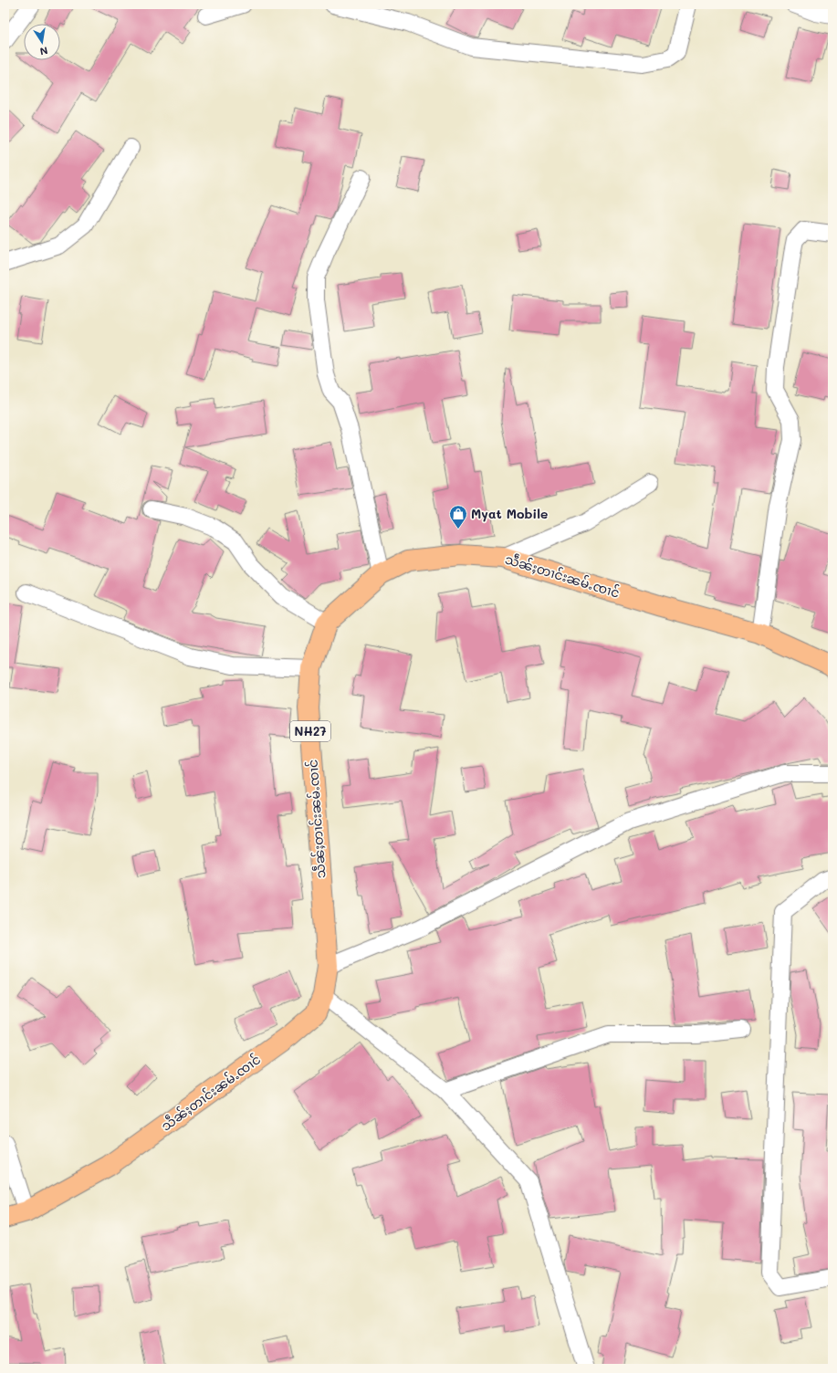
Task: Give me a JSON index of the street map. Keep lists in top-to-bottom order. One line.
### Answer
{"streets":{"highway":["သဵၼ်ႈတၢင်းၼမ်ႉၸၢင်","NH27"]},"places":{"shop":["Myat Mobile"]},"north":"bottom"}
